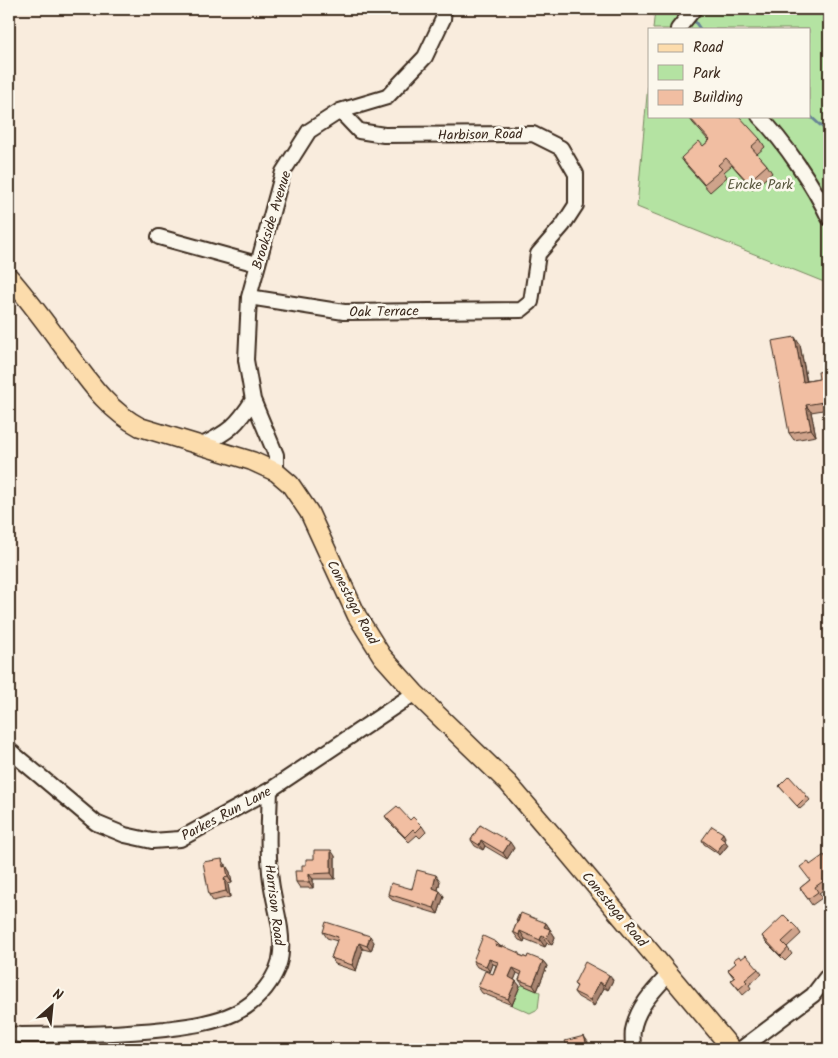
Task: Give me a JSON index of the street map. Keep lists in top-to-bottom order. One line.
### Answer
{"streets":{"main road":["Conestoga Road"],"street":["Harbison Road","Brookside Avenue","Oak Terrace","Parkes Run Lane","Harrison Road"]},"crossings":[["Harbison Road","Brookside Avenue"],["Harbison Road","Oak Terrace"],["Brookside Avenue","Oak Terrace"],["Brookside Avenue","Conestoga Road"],["Conestoga Road","Parkes Run Lane"],["Parkes Run Lane","Harrison Road"]],"parks":["Encke Park"],"legend":["Road","Park","Building"],"north":"top right"}
